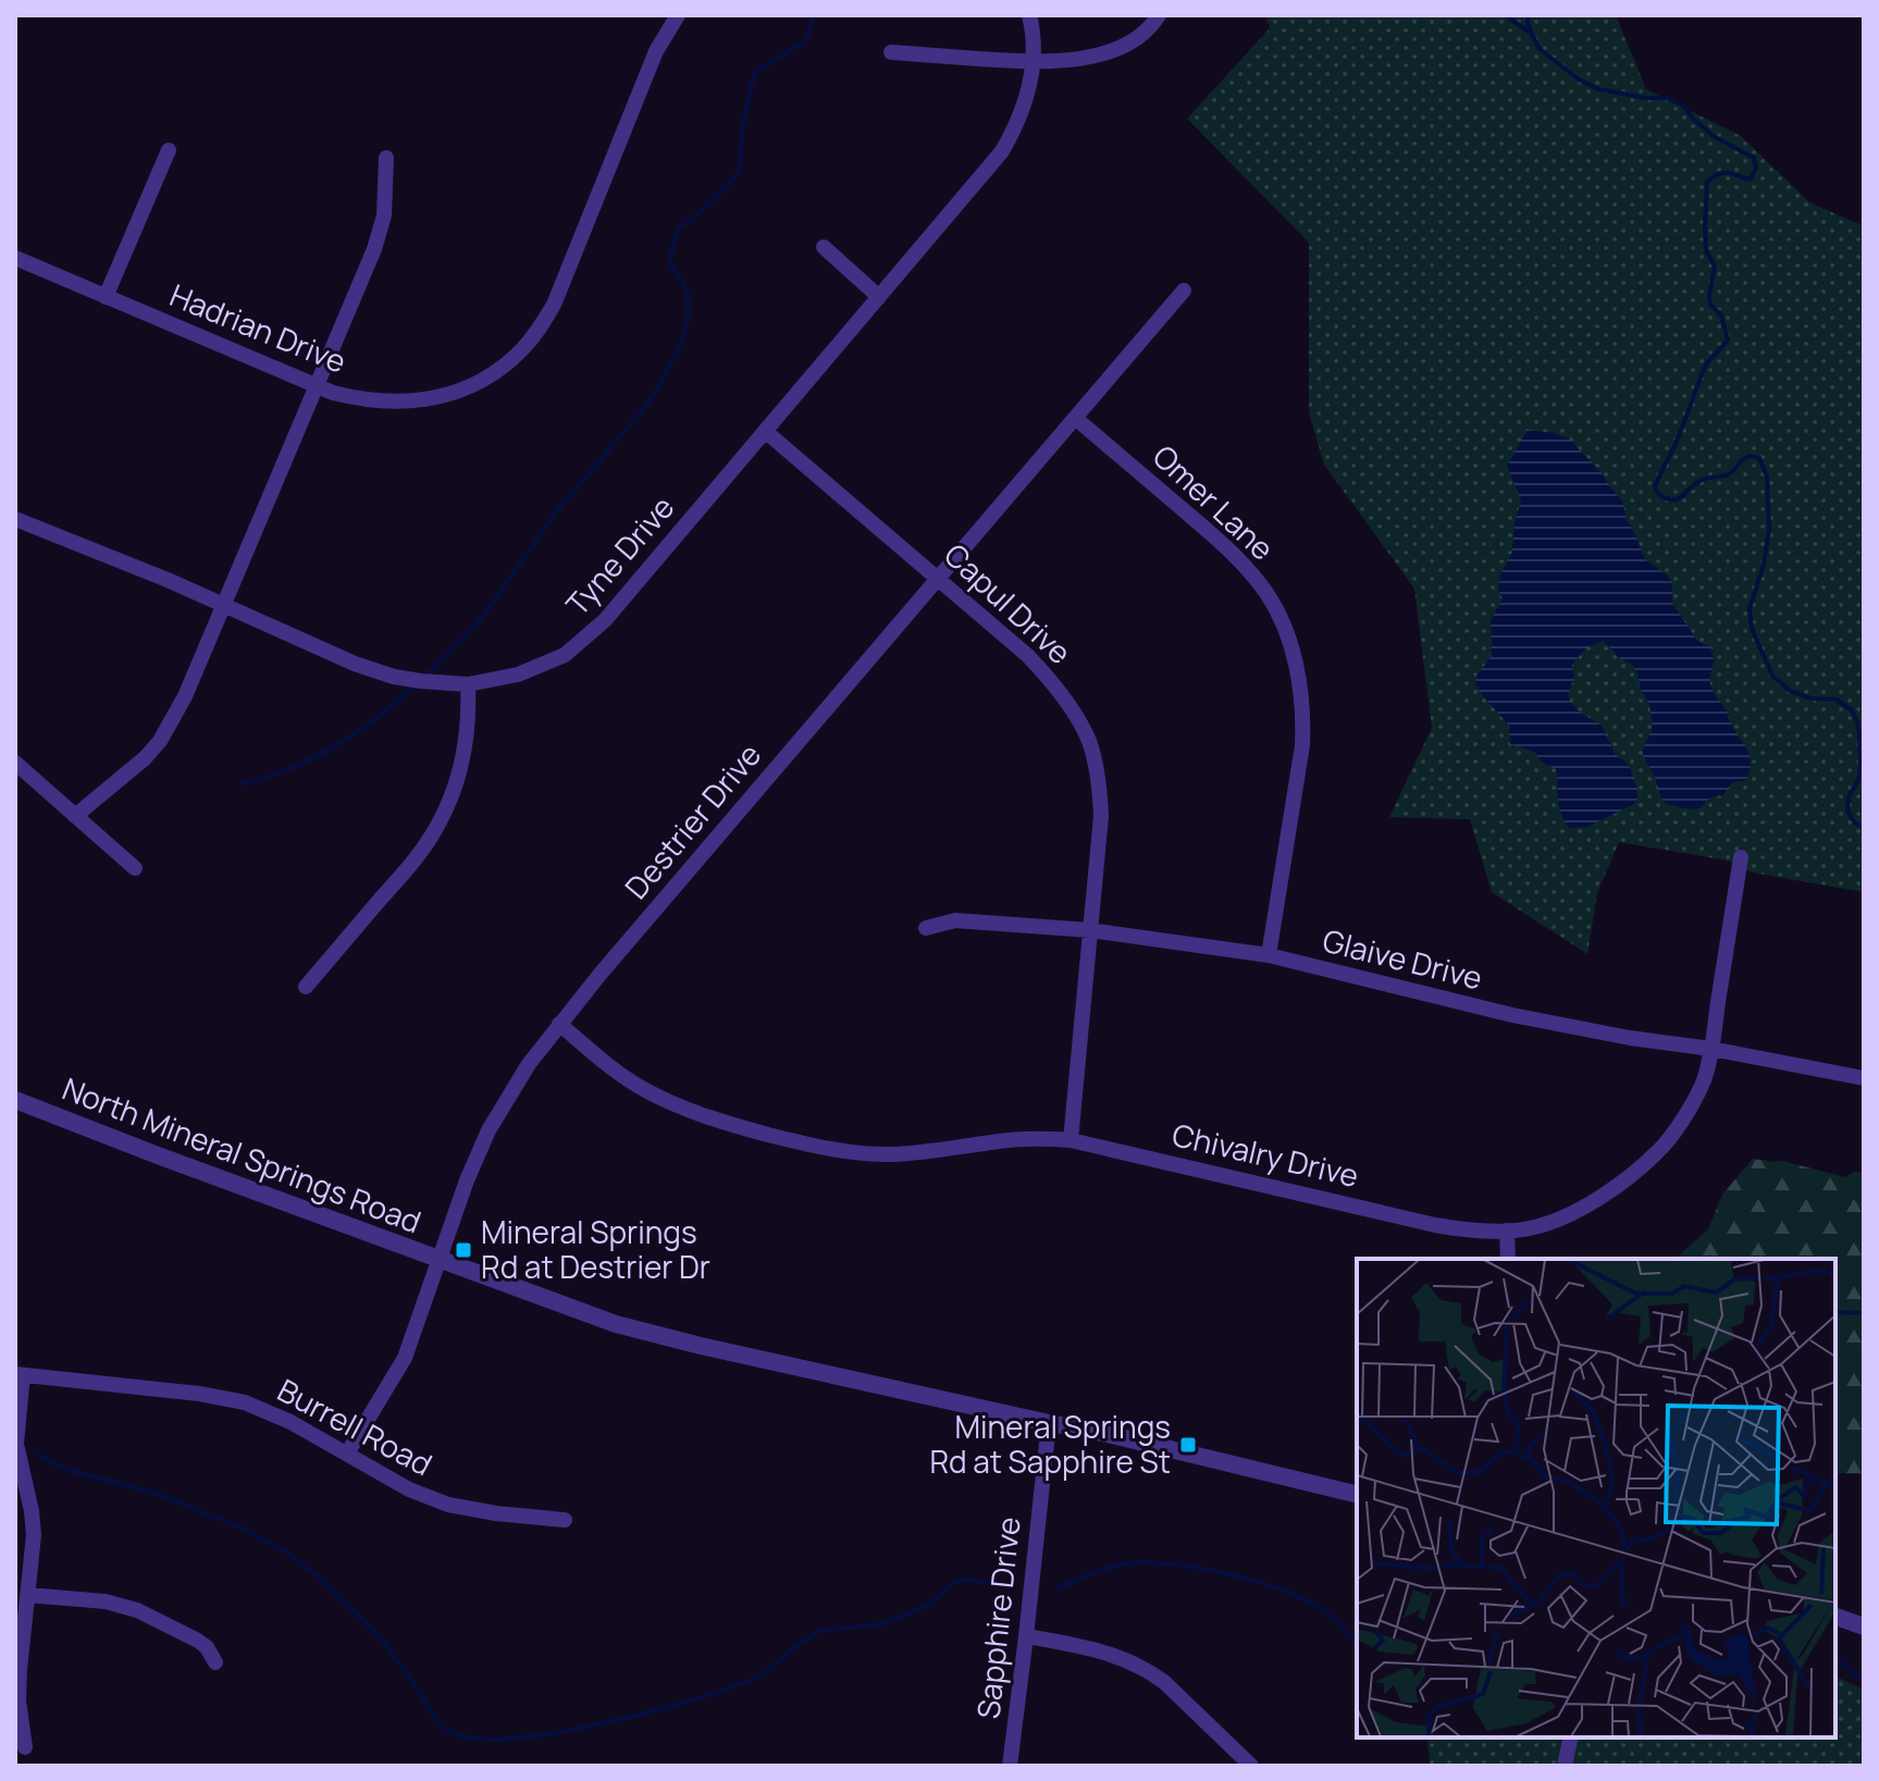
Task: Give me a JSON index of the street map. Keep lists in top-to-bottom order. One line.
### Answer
{"streets":{"street":["Hadrian Drive","Omer Lane","Tyne Drive","Capul Drive","Destrier Drive","Glaive Drive","North Mineral Springs Road","Chivalry Drive","Burrell Road","Sapphire Drive"]},"crossings":[["Omer Lane","Destrier Drive"],["Omer Lane","Glaive Drive"],["Tyne Drive","Capul Drive"],["Capul Drive","Destrier Drive"],["Capul Drive","Glaive Drive"],["Capul Drive","Chivalry Drive"],["Destrier Drive","North Mineral Springs Road"],["Destrier Drive","Chivalry Drive"],["Destrier Drive","Burrell Road"],["Glaive Drive","Chivalry Drive"],["North Mineral Springs Road","Sapphire Drive"]],"places":{"transit":["Mineral Springs Rd at Destrier Dr","Mineral Springs Rd at Sapphire St"]}}
